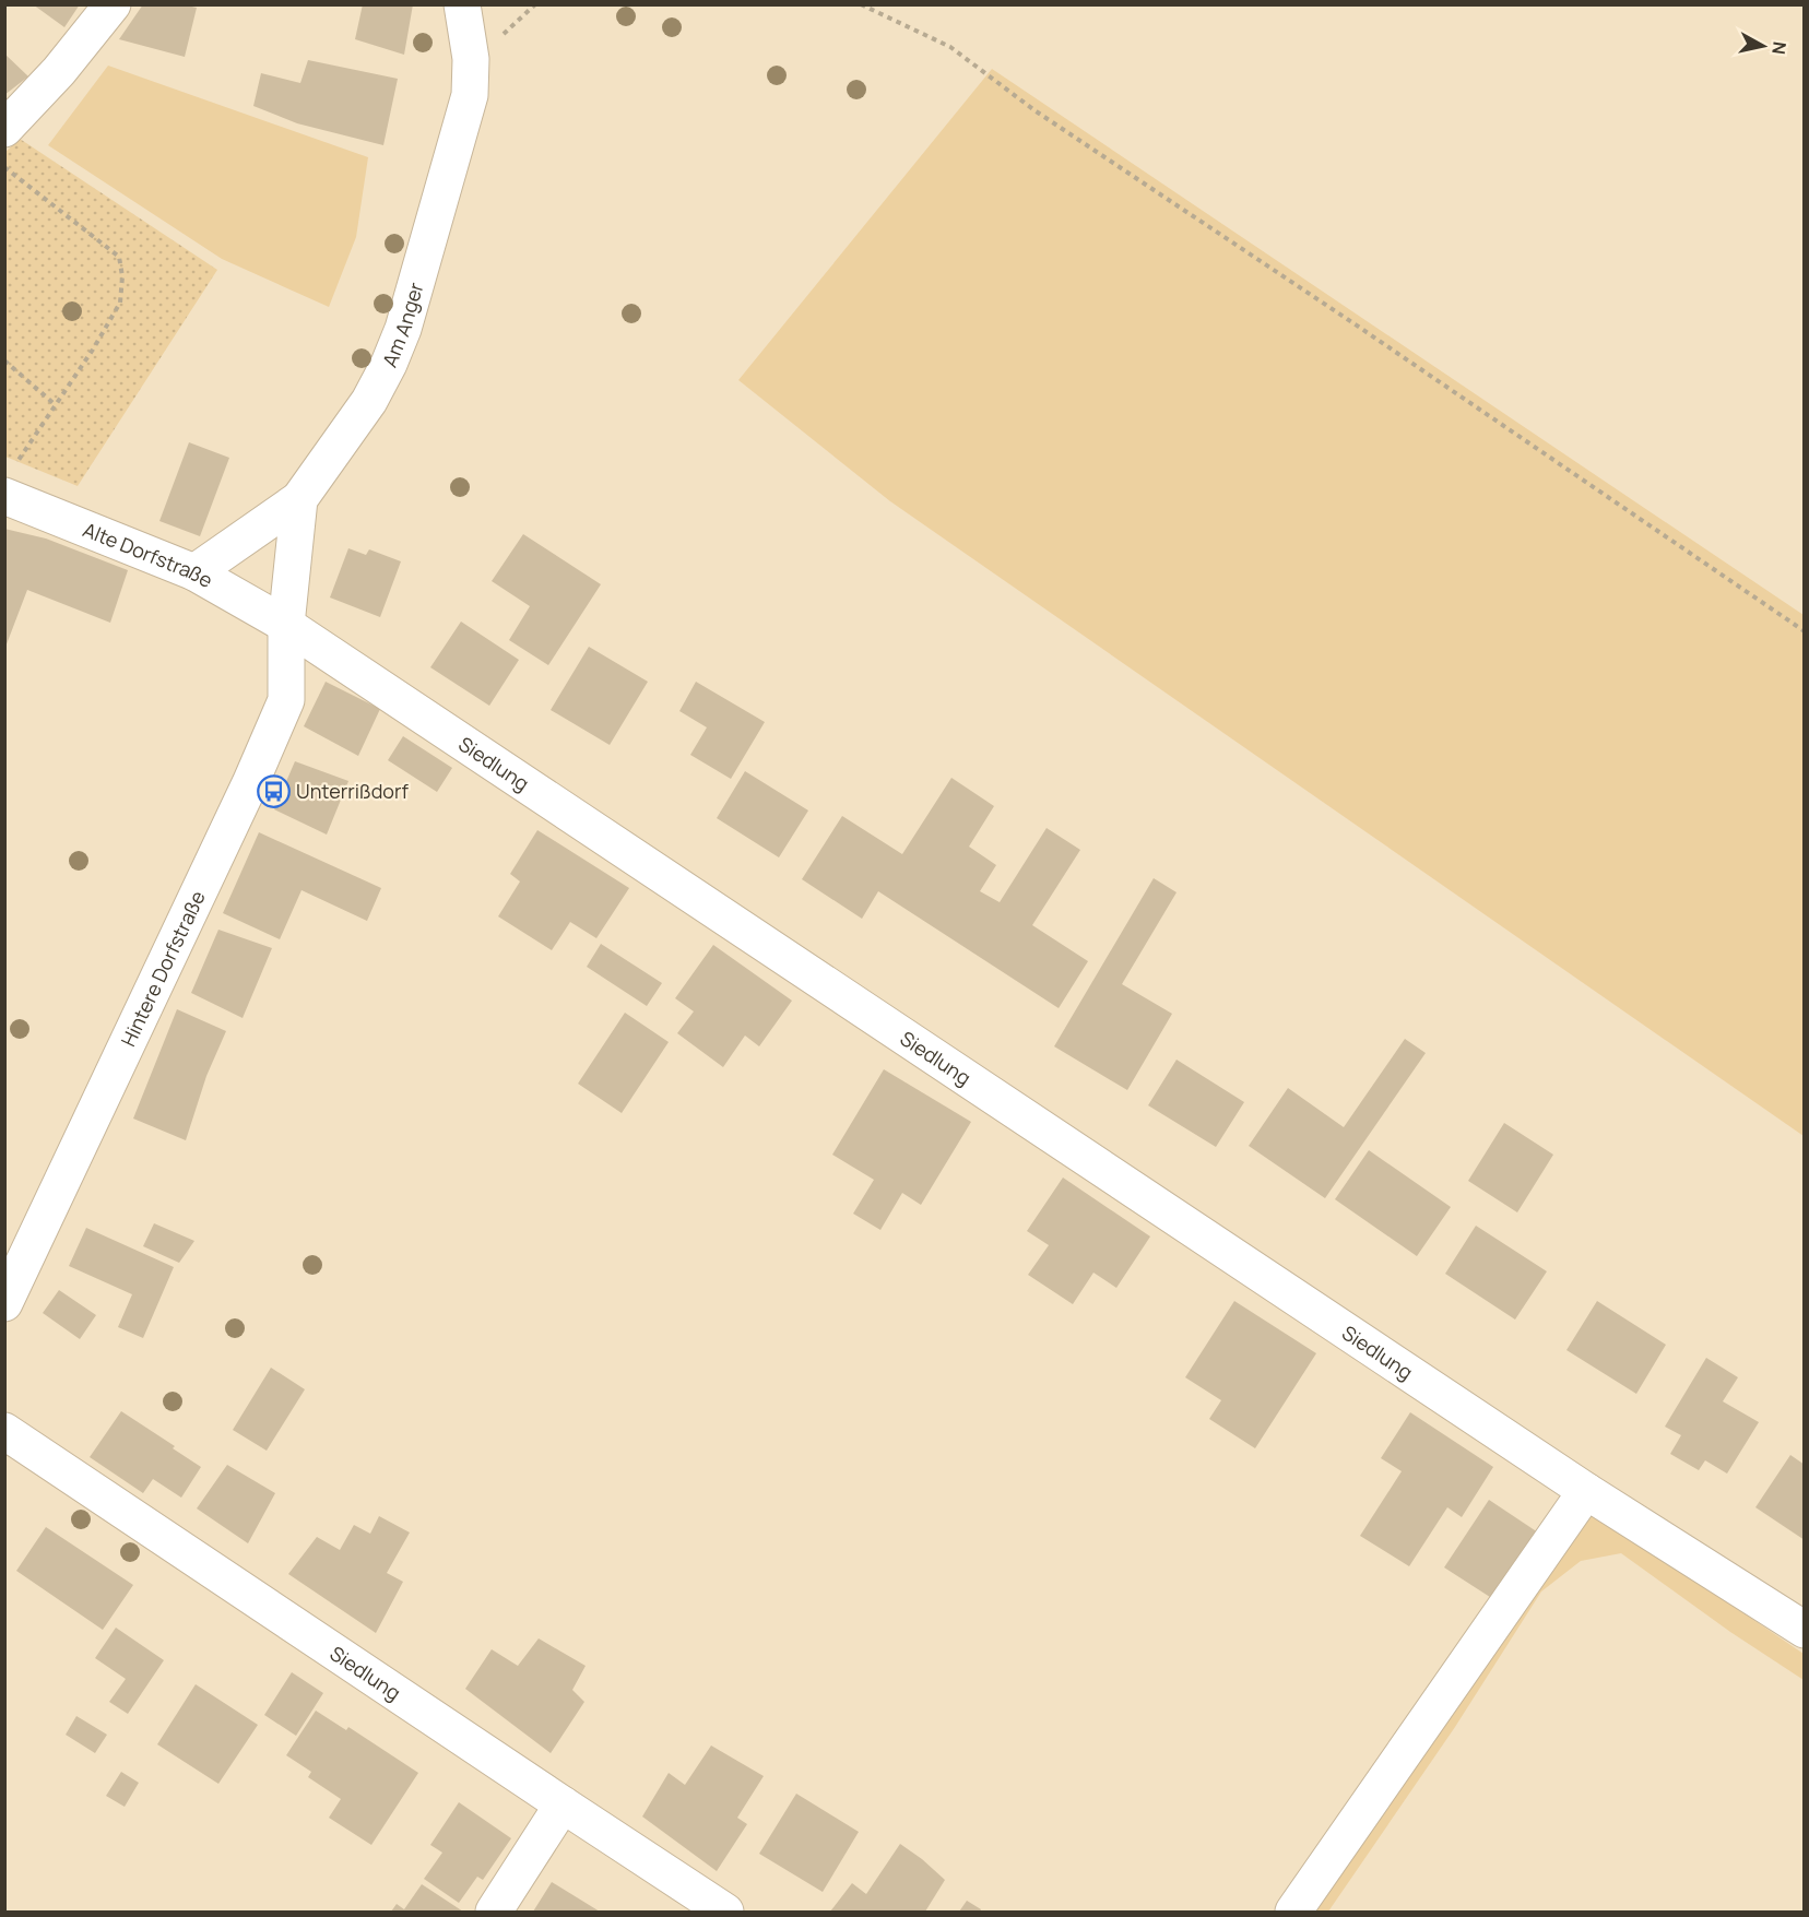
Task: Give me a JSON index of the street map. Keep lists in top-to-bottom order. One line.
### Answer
{"streets":{"street":["Am Anger","Alte Dorfstraße","Siedlung","Hintere Dorfstraße"]},"crossings":[["Am Anger","Alte Dorfstraße"],["Am Anger","Siedlung"],["Am Anger","Hintere Dorfstraße"],["Alte Dorfstraße","Siedlung"],["Alte Dorfstraße","Hintere Dorfstraße"],["Siedlung","Hintere Dorfstraße"]],"places":{"bus stop":["Unterrißdorf"]},"north":"right"}
